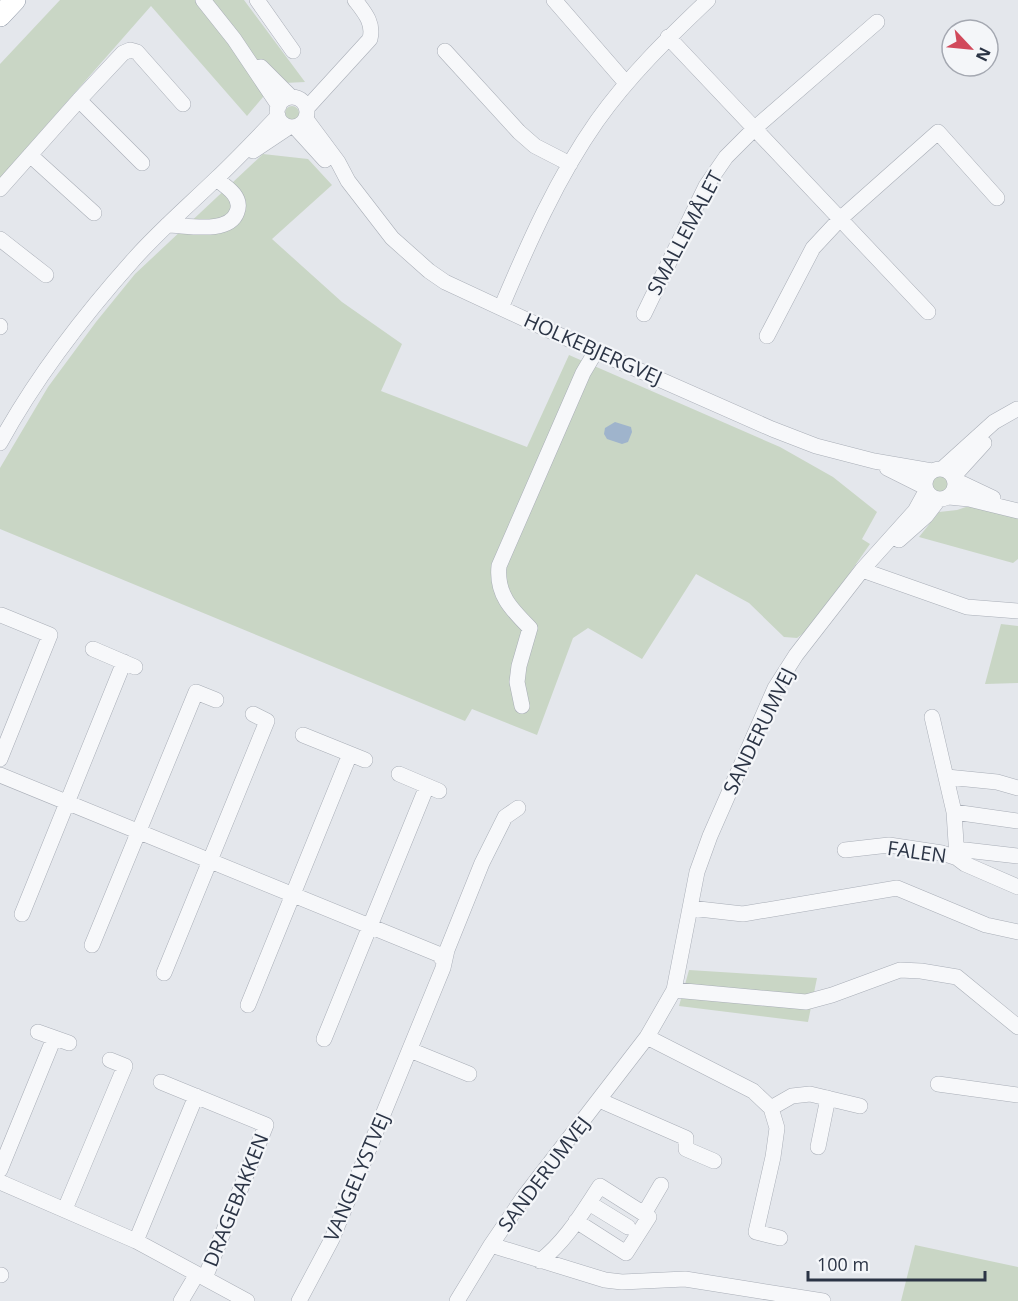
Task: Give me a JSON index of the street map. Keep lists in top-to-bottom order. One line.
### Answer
{"streets":{"street":["SMALLEMÅLET","HOLKEBJERGVEJ","SANDERUMVEJ","FALEN","VANGELYSTVEJ","DRAGEBAKKEN"]},"crossings":[["HOLKEBJERGVEJ","SANDERUMVEJ"]],"scale_bar":"100 m","north":"bottom right"}
